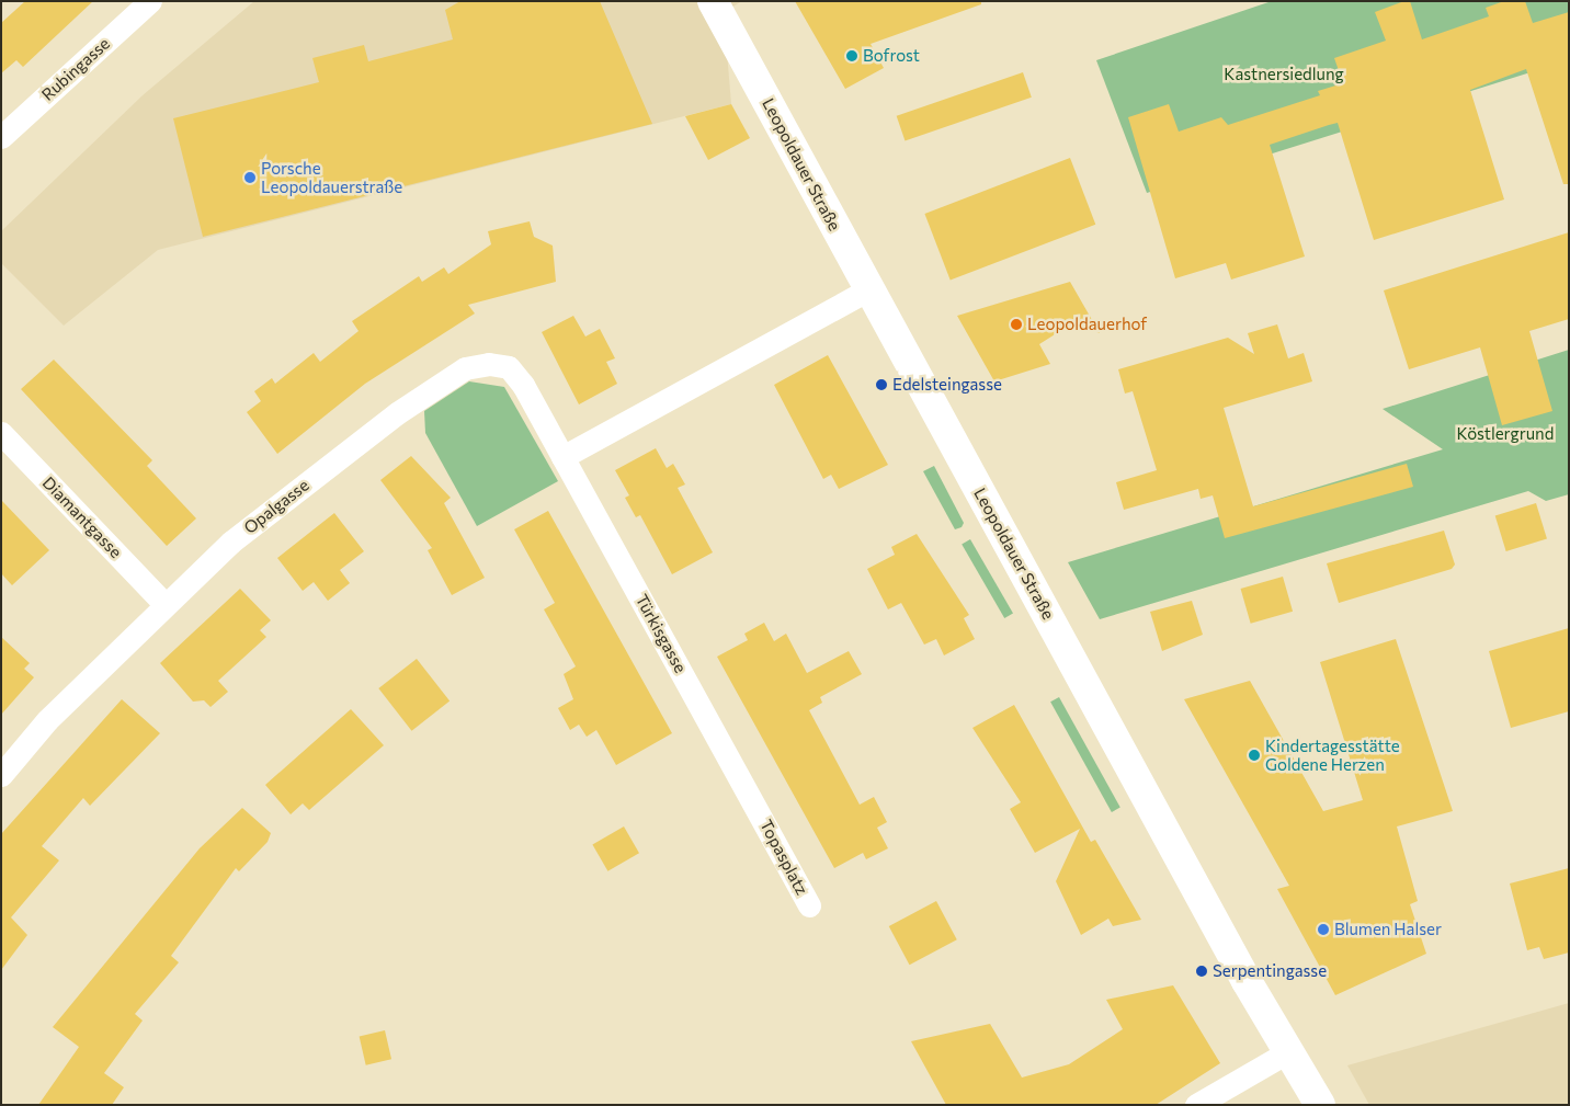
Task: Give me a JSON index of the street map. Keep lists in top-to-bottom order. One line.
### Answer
{"streets":{"main road":["Leopoldauer Straße"],"street":["Rubingasse","Opalgasse","Diamantgasse","Türkisgasse","Topasplatz"]},"crossings":[["Opalgasse","Diamantgasse"],["Opalgasse","Türkisgasse"],["Türkisgasse","Topasplatz"]],"parks":["Kastnersiedlung","Köstlergrund"],"places":["Bofrost","Porsche Leopoldauerstraße","Leopoldauerhof","Edelsteingasse","Kindertagesstätte Goldene Herzen","Blumen Halser","Serpentingasse"]}
